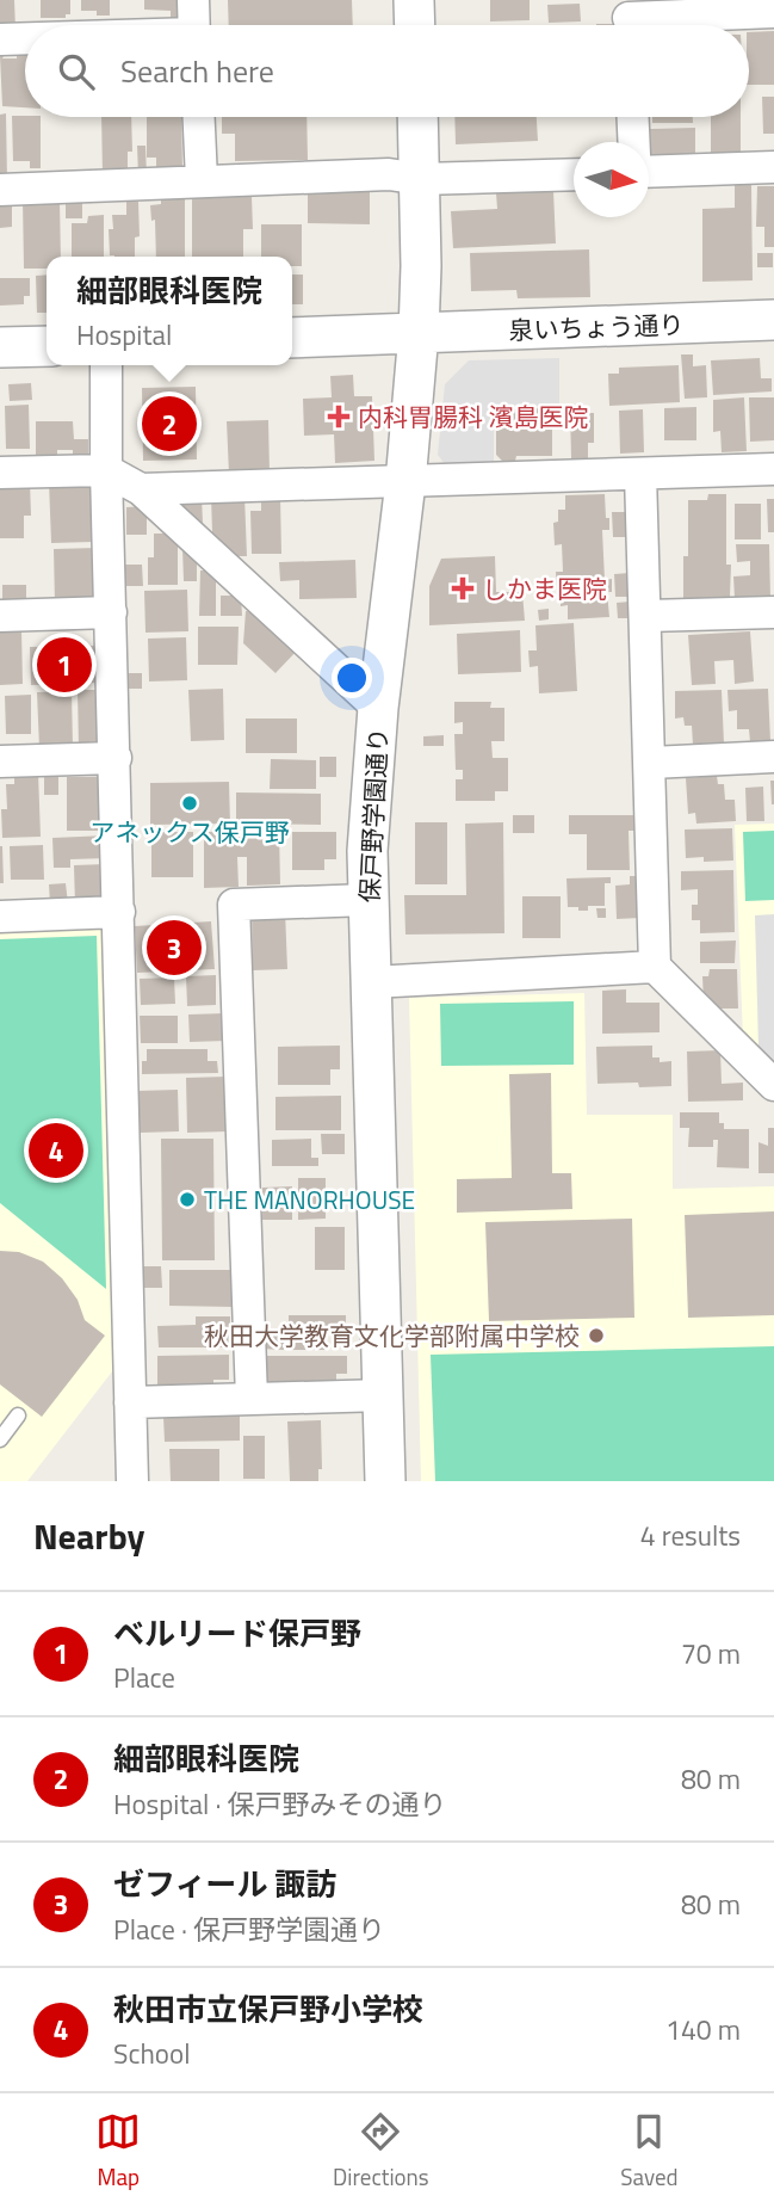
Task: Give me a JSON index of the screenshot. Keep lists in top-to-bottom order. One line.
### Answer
{"streets":{"street":["泉いちょう通り","保戸野学園通り"]},"crossings":[["泉いちょう通り","保戸野学園通り"]],"places":{"health":["内科胃腸科 濱島医院","しかま医院"],"other":["アネックス保戸野","THE MANORHOUSE","秋田大学教育文化学部附属中学校"]},"north":"right","page":{"search":"Search here","popup":["細部眼科医院","Hospital"],"pins":["2","1","3","4"],"heading":["Nearby","4 results"],"list":[{"mark":"1","name":"ベルリード保戸野","note":"Place","value":"70 m"},{"mark":"2","name":"細部眼科医院","note":"Hospital · 保戸野みその通り","value":"80 m"},{"mark":"3","name":"ゼフィール 諏訪","note":"Place · 保戸野学園通り","value":"80 m"},{"mark":"4","name":"秋田市立保戸野小学校","note":"School","value":"140 m"}],"nav":["Map","Directions","Saved"]}}
